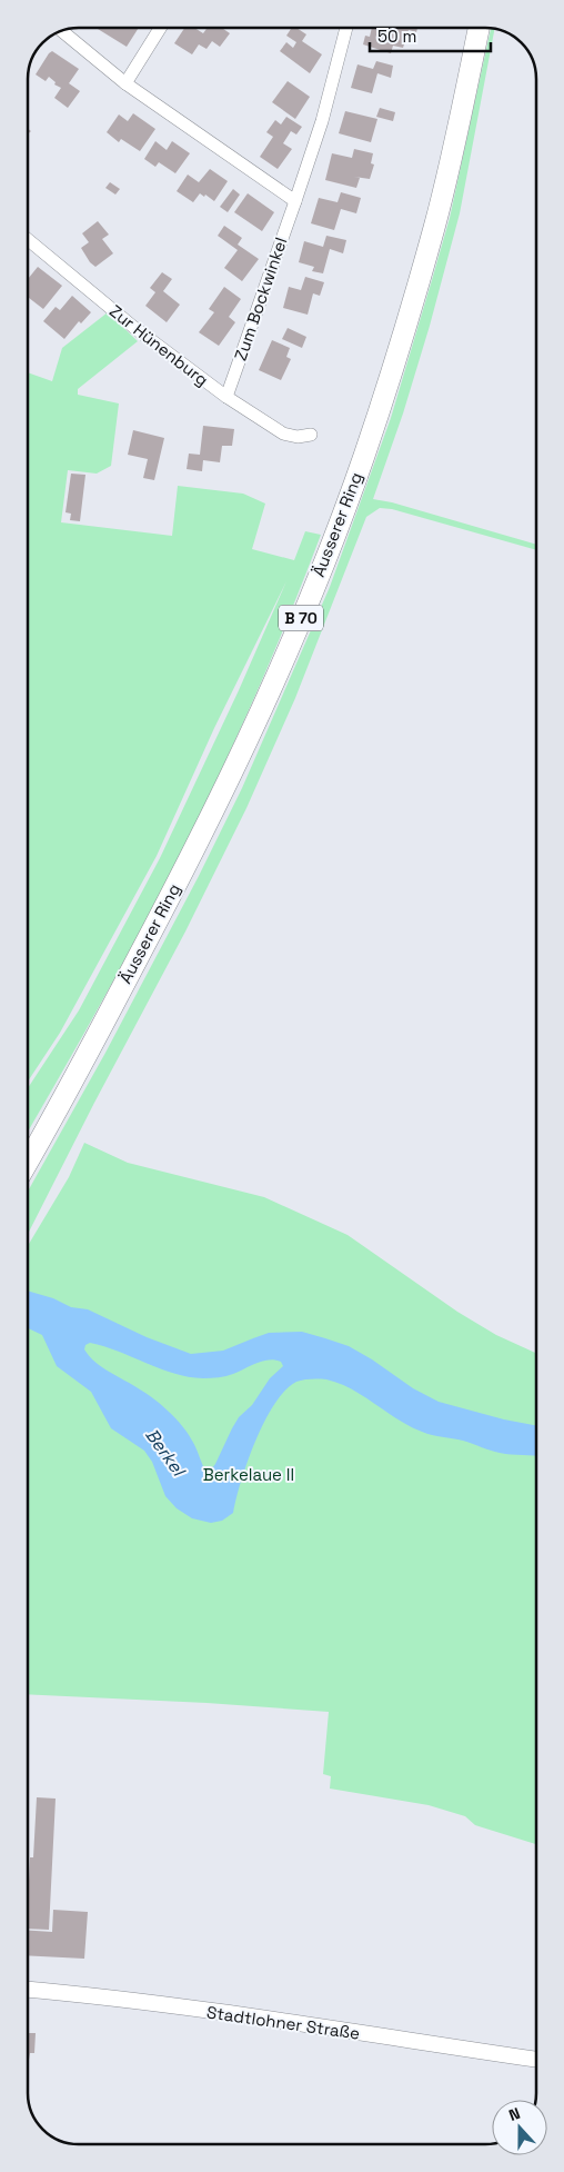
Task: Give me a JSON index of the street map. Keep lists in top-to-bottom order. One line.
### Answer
{"streets":{"main road":["Äusserer Ring","B 70"],"street":["Zum Bockwinkel","Zur Hünenburg","Stadtlohner Straße"]},"crossings":[["Zum Bockwinkel","Zur Hünenburg"]],"water":["Berkel"],"parks":["Berkelaue II"],"scale_bar":"50 m","north":"top"}
